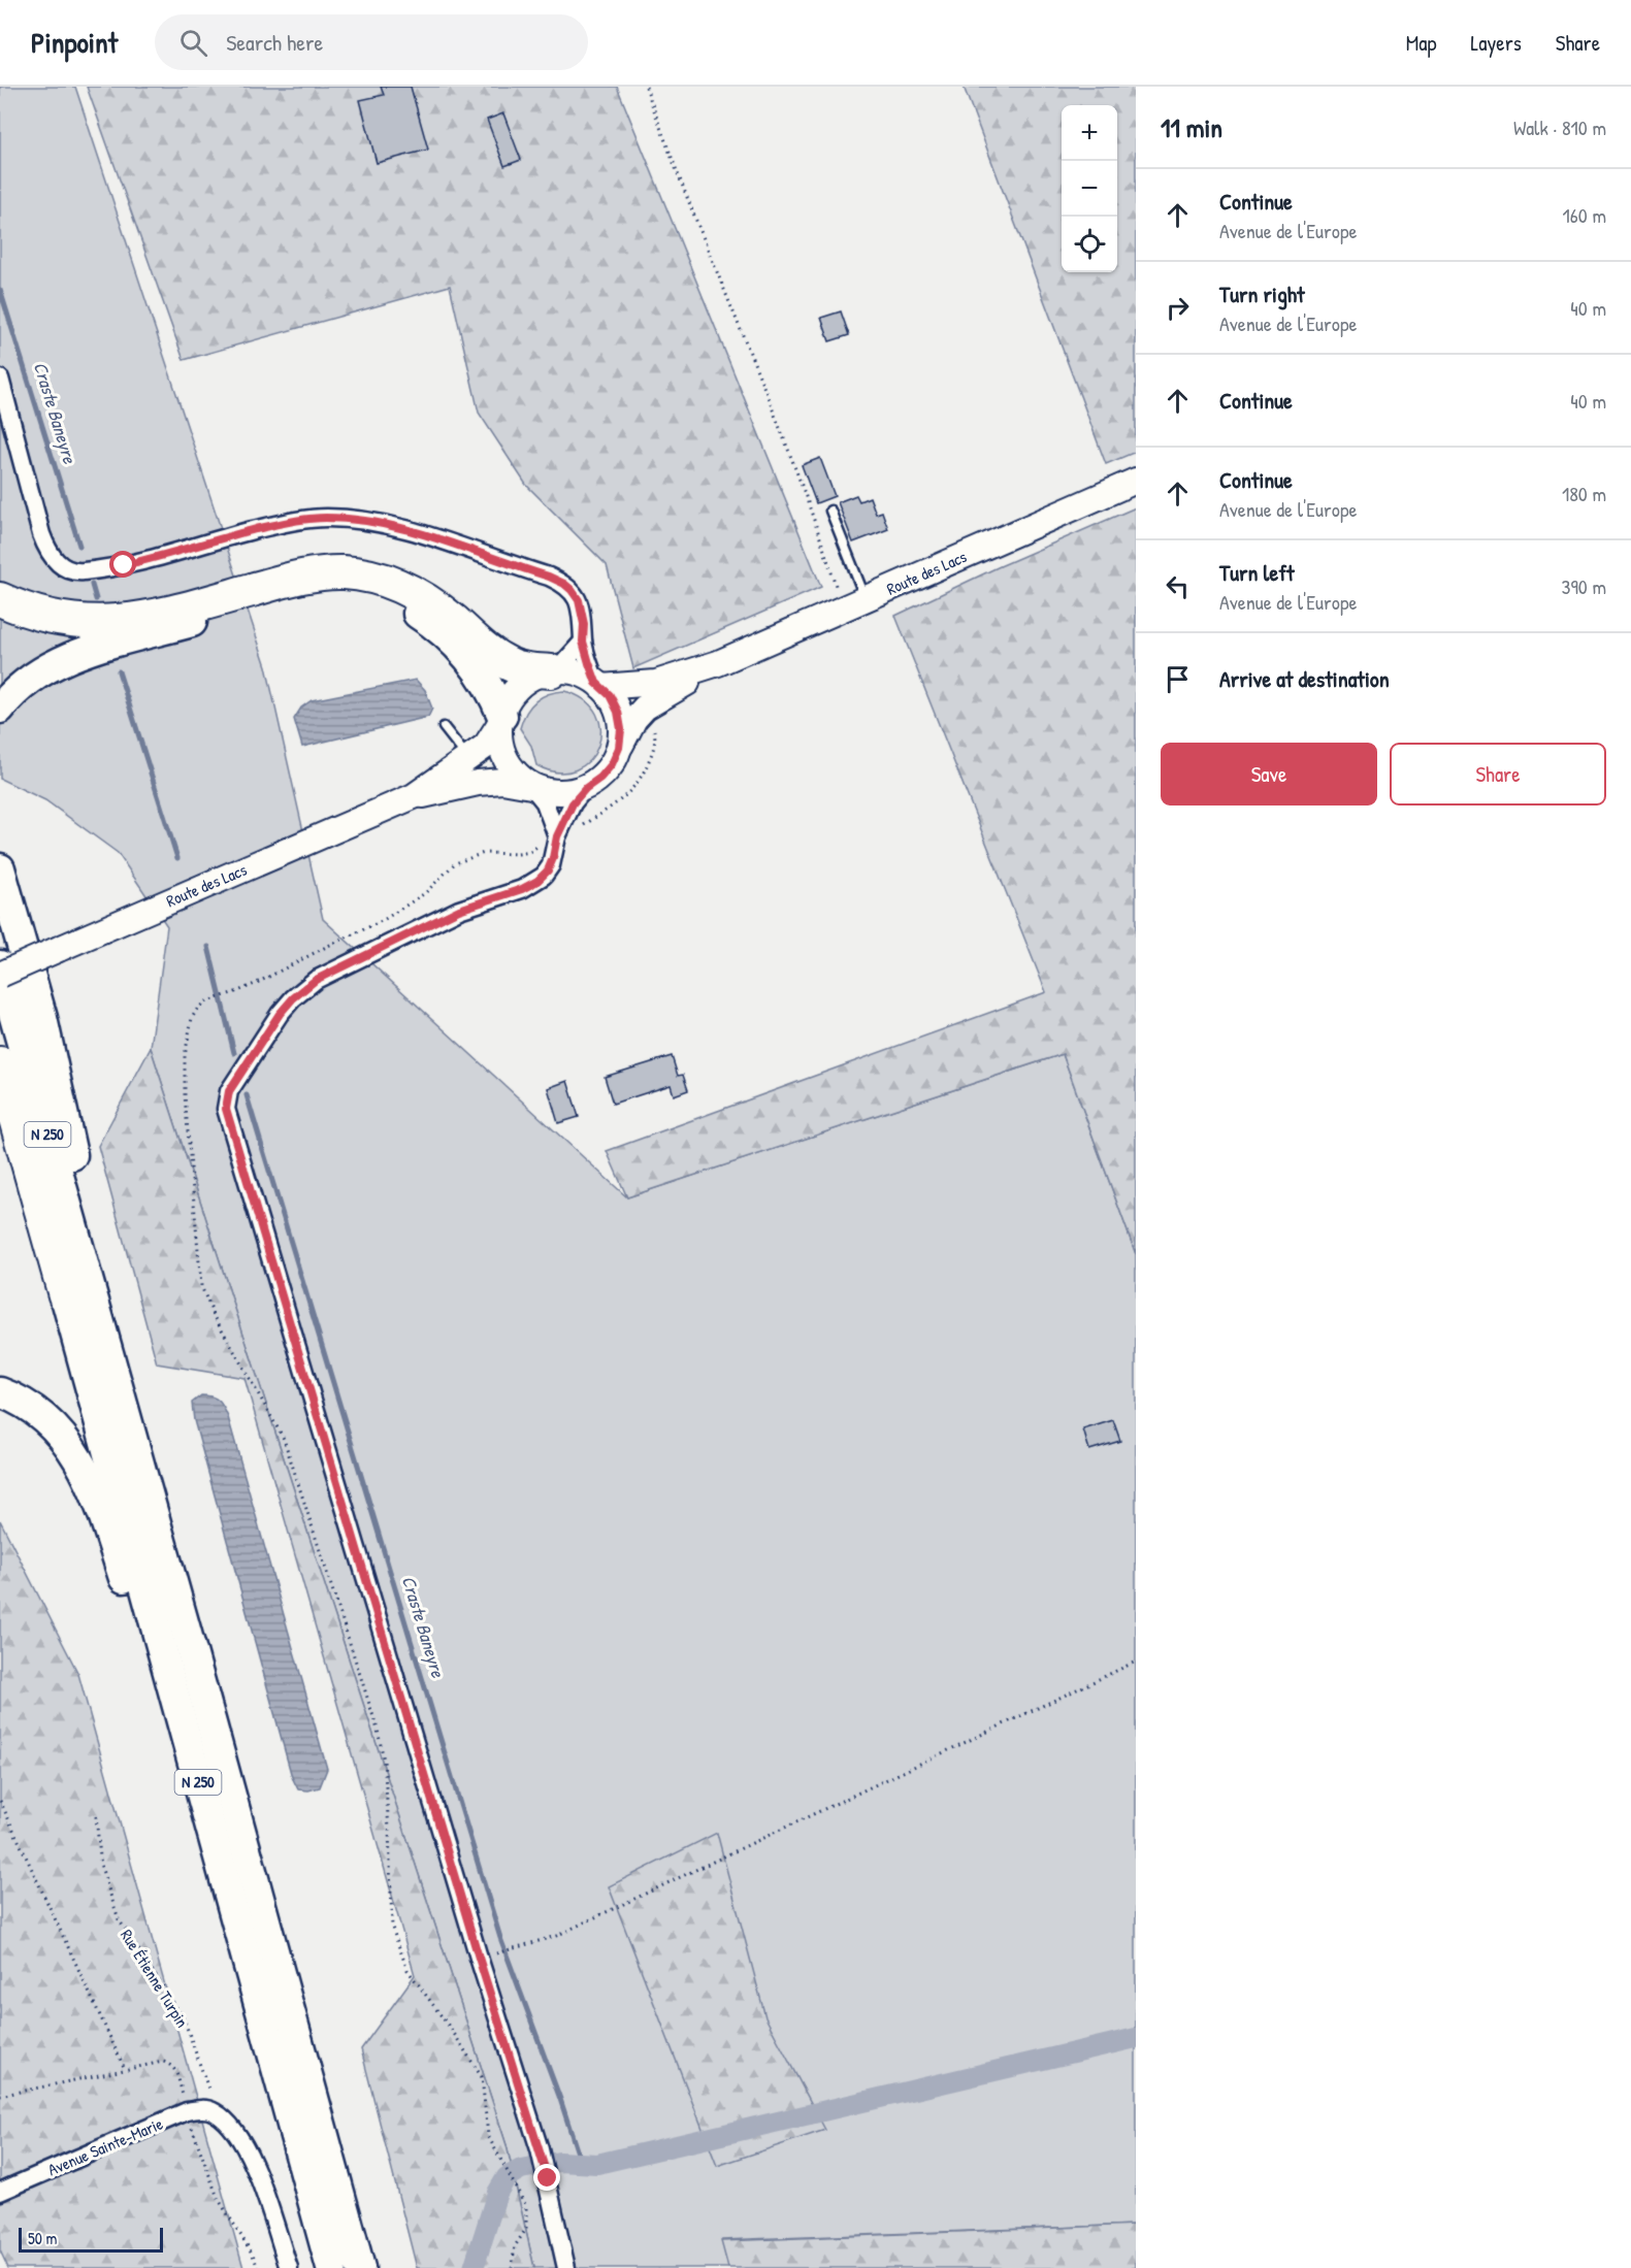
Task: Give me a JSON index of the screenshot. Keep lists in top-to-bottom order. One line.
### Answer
{"streets":{"highway":["N 250"],"main road":["Route des Lacs"],"street":["Avenue Sainte-Marie"],"path":["Rue Étienne Turpin"]},"crossings":[["Rue Étienne Turpin","Avenue Sainte-Marie"]],"water":["Craste Baneyre"],"scale_bar":"50 m","page":{"header":"Pinpoint","search":"Search here","nav":["Map","Layers","Share"],"heading":["11 min","Walk · 810 m"],"map_buttons":["+","−"],"list":[["Continue","Avenue de l'Europe","160 m"],["Turn right","Avenue de l'Europe","40 m"],["Continue","40 m"],["Continue","Avenue de l'Europe","180 m"],["Turn left","Avenue de l'Europe","390 m"],"Arrive at destination"],"buttons":["Save","Share"],"scale":"50 m"}}
